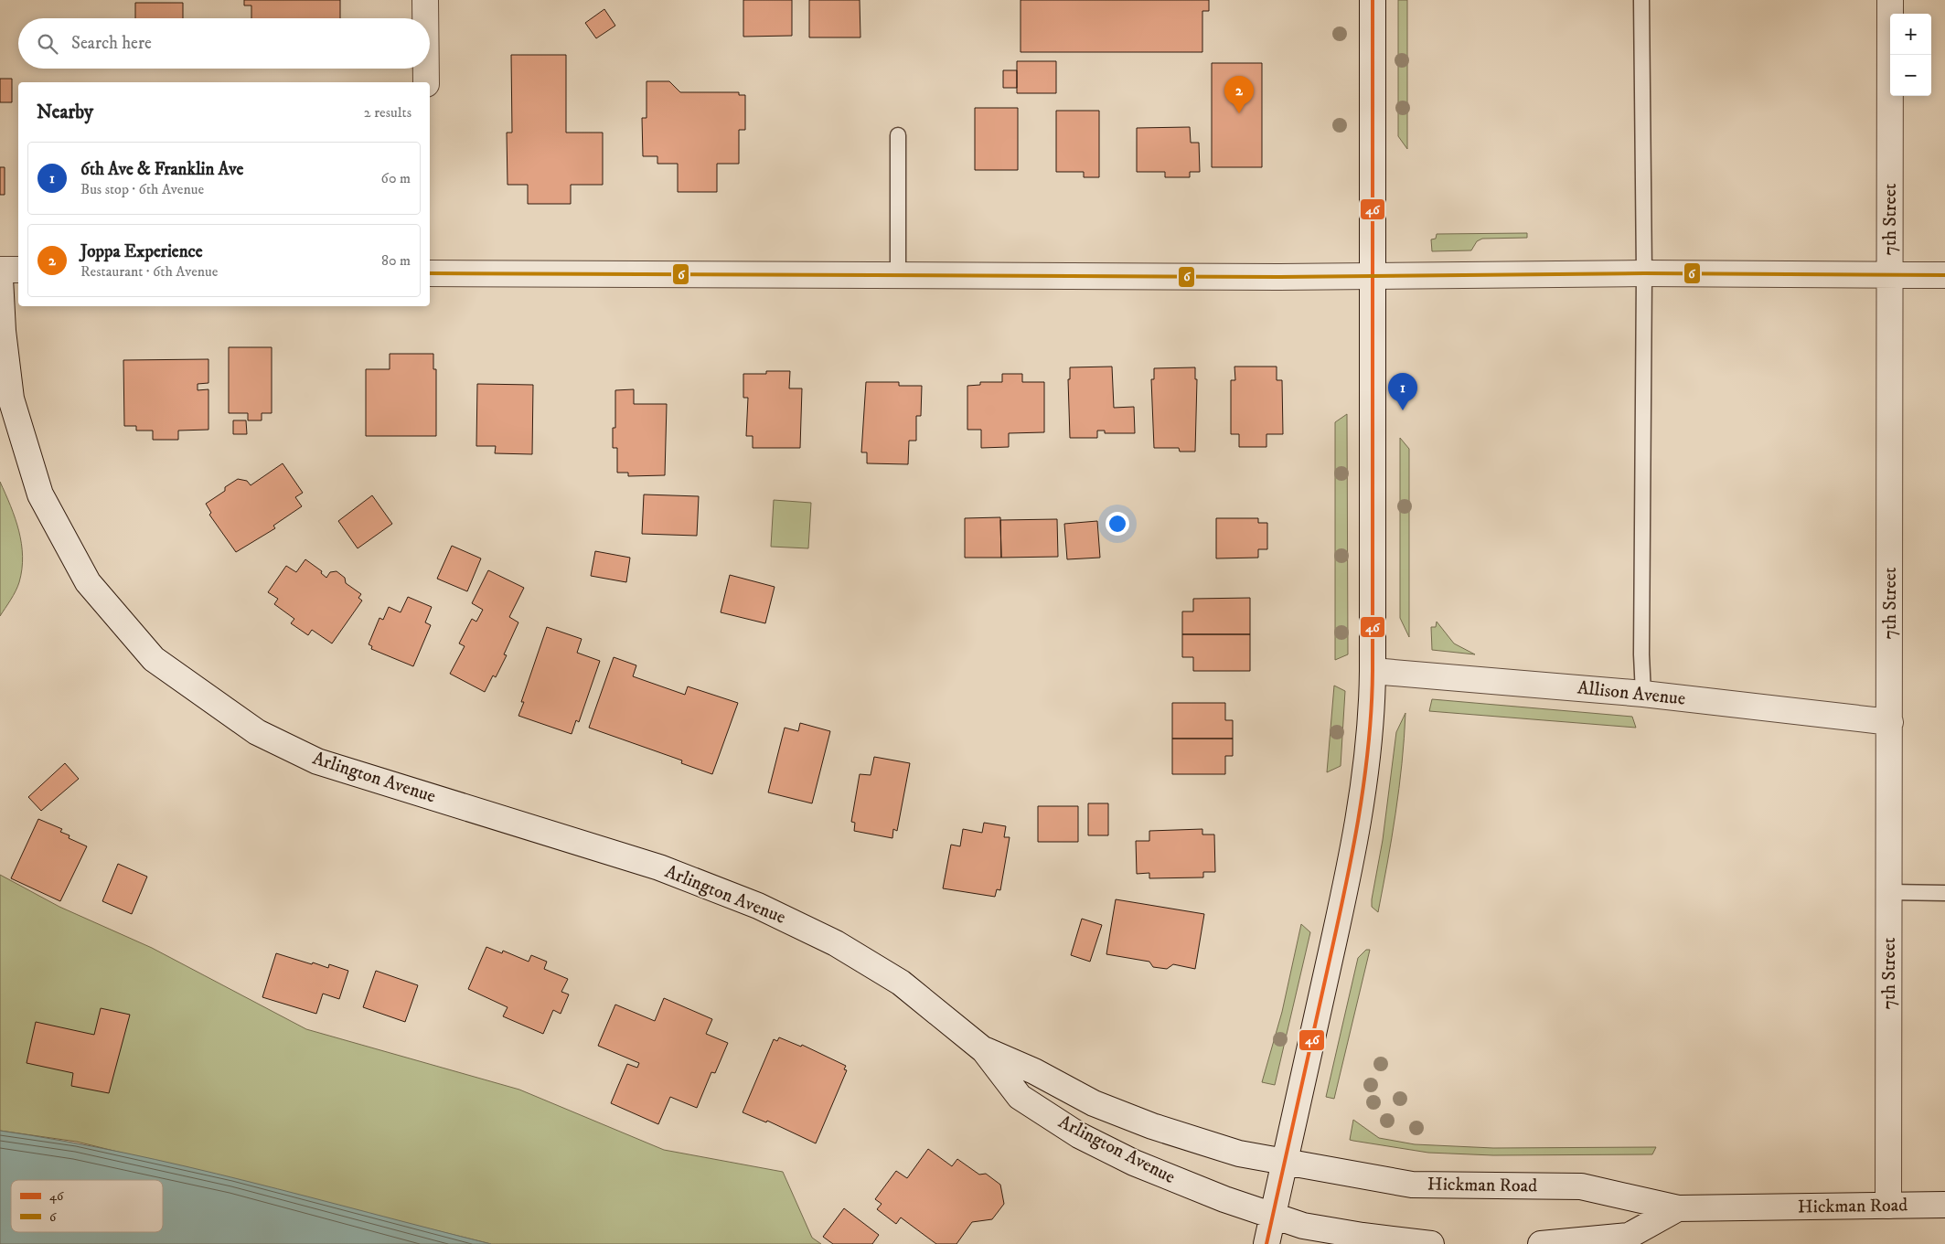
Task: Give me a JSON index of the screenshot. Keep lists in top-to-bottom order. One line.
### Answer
{"streets":{"main road":["7th Street","Allison Avenue","Arlington Avenue","Hickman Road"]},"crossings":[["7th Street","Allison Avenue"],["7th Street","Hickman Road"],["Arlington Avenue","Hickman Road"]],"lines":["transit line 46","transit line 6"],"legend":["46","6"],"page":{"map_buttons":["+","−"],"search":"Search here","pins":["2","1"],"heading":["Nearby","2 results"],"list":[{"mark":"1","name":"6th Ave & Franklin Ave","note":"Bus stop · 6th Avenue","value":"60 m"},{"mark":"2","name":"Joppa Experience","note":"Restaurant · 6th Avenue","value":"80 m"}]}}
